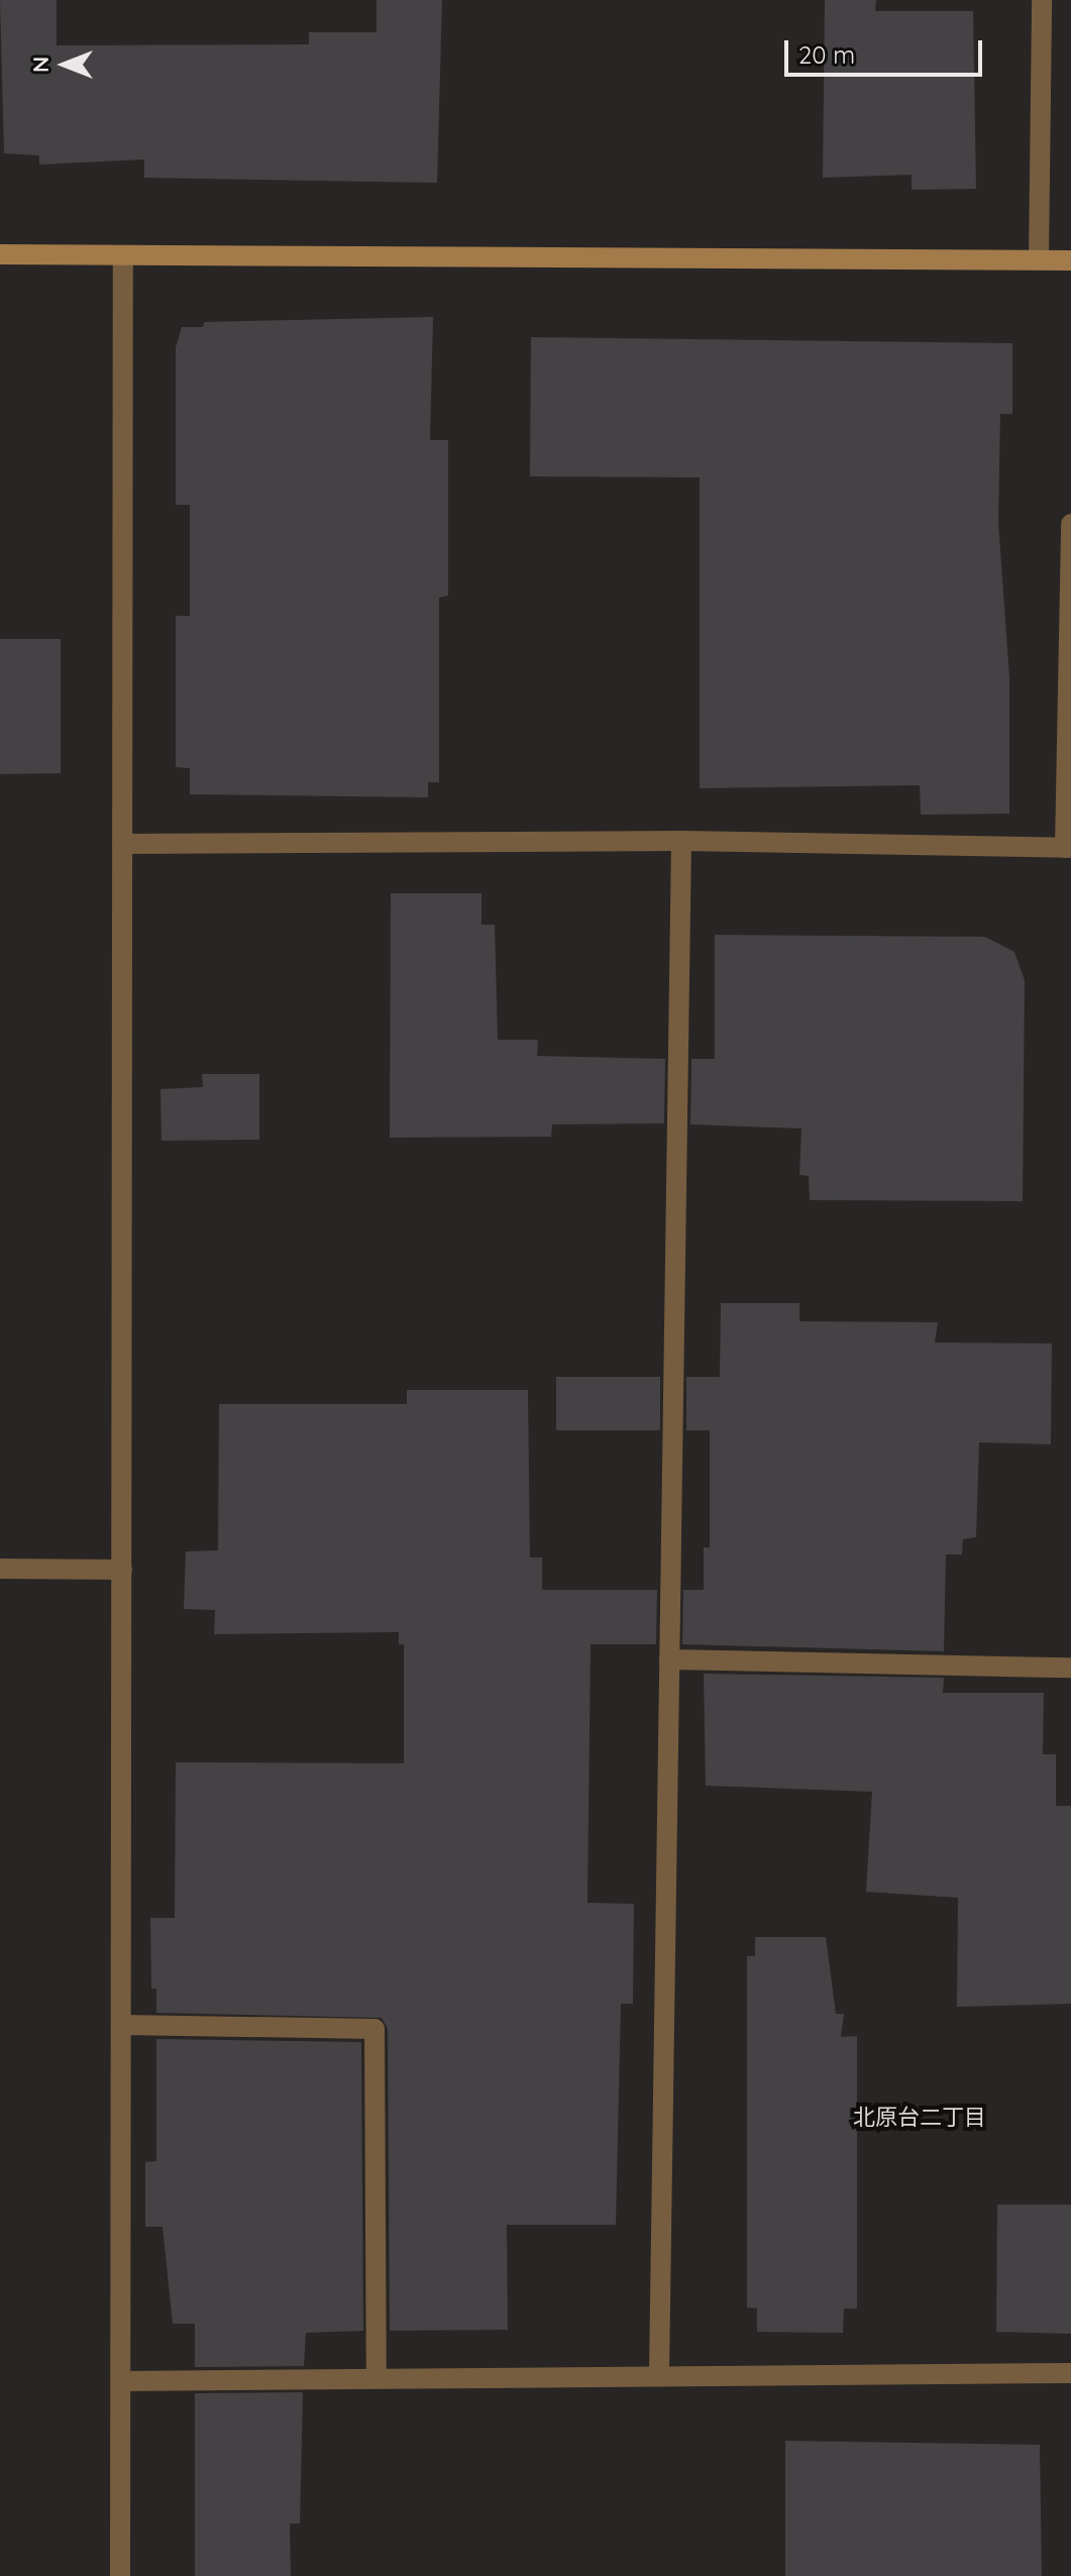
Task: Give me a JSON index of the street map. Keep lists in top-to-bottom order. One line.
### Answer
{"districts":["北原台二丁目"],"scale_bar":"20 m","north":"left"}
